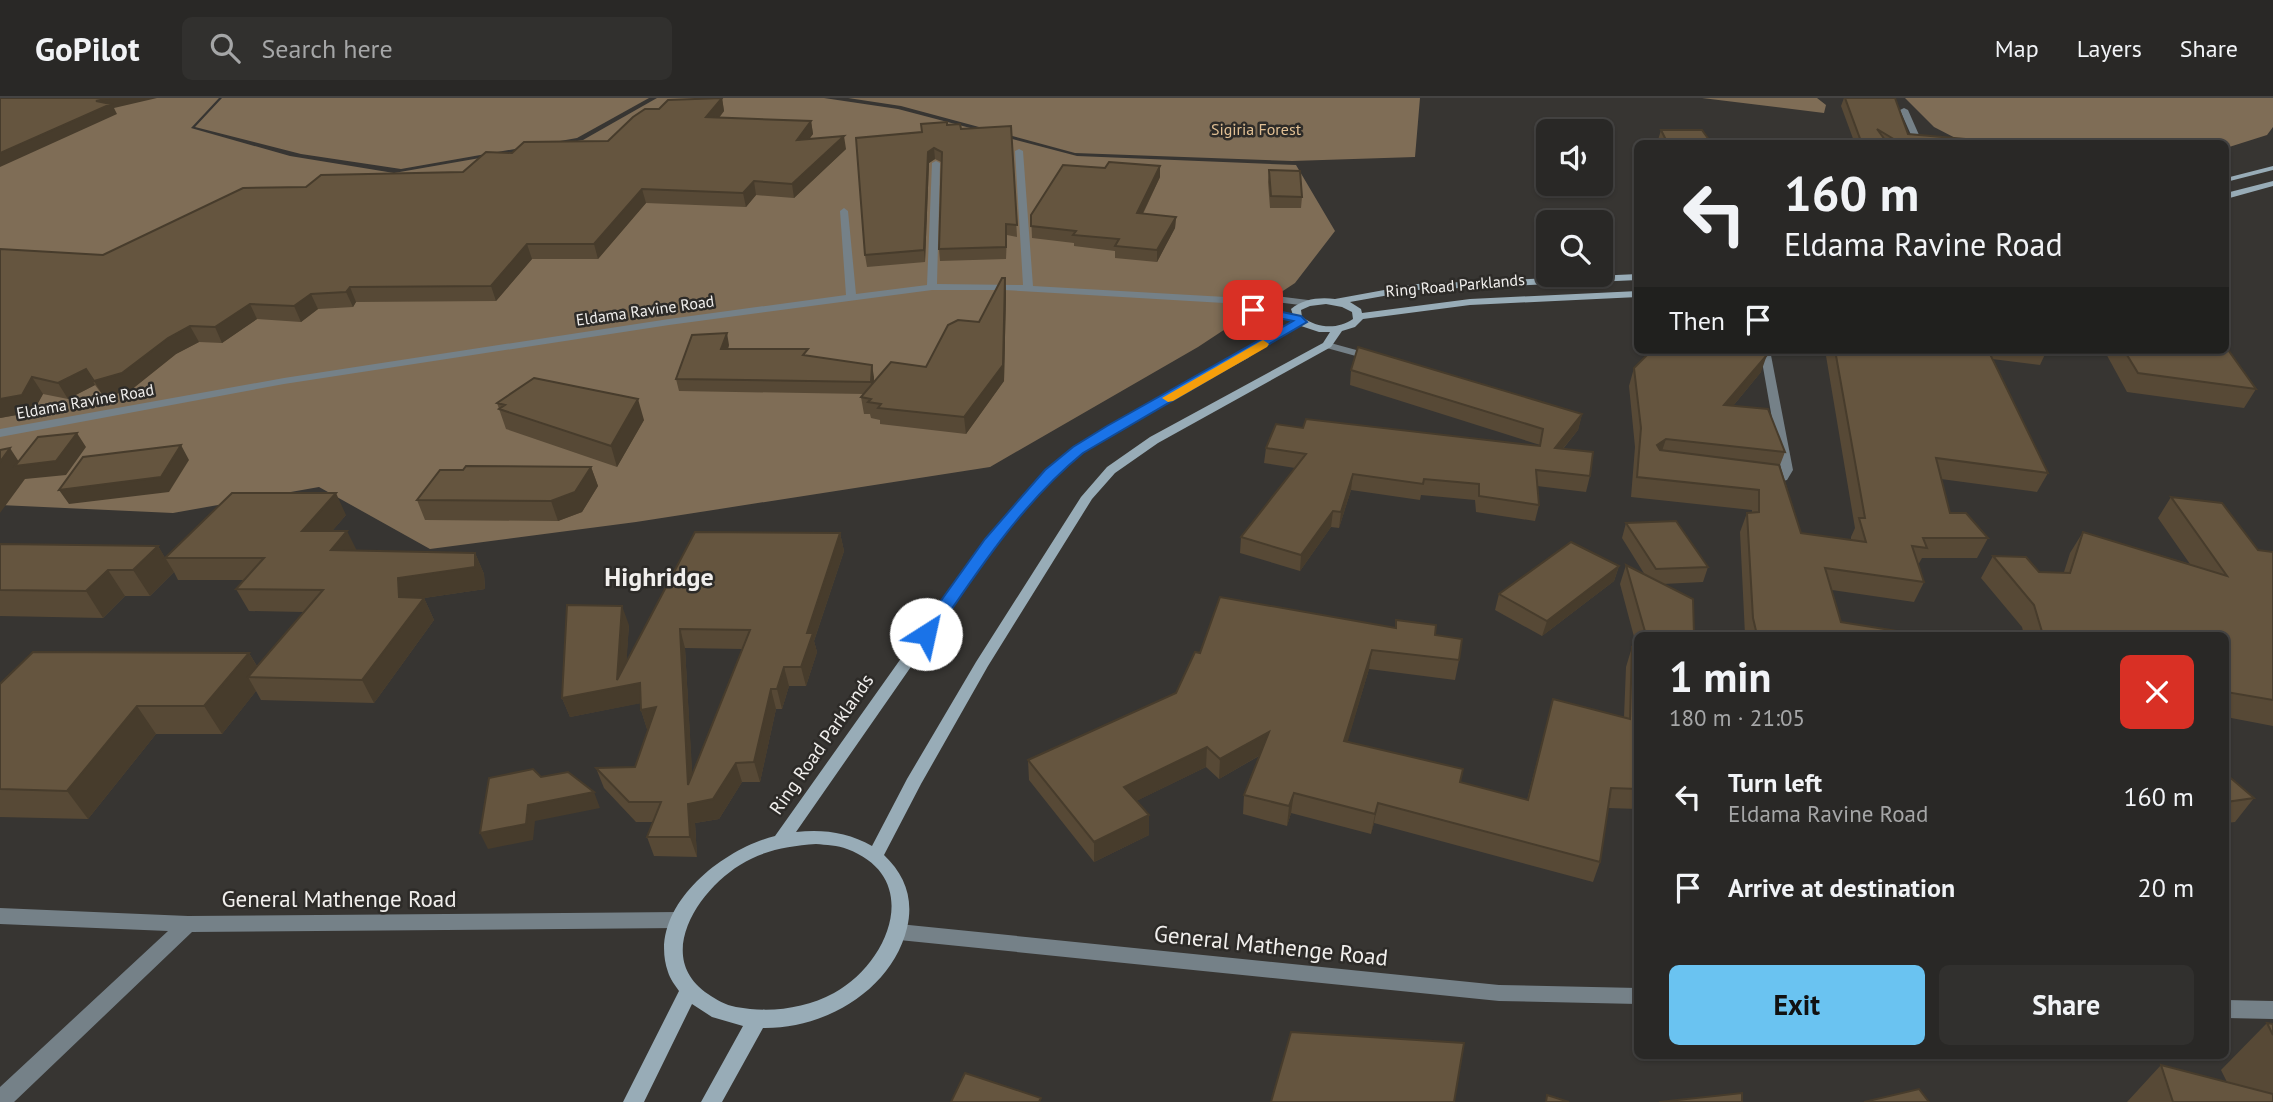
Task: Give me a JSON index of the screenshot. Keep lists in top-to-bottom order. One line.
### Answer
{"streets":{"street":["Ring Road Parklands","Eldama Ravine Road","General Mathenge Road"]},"crossings":[["Ring Road Parklands","Eldama Ravine Road"],["Ring Road Parklands","General Mathenge Road"]],"districts":["Highridge"],"parks":["Sigiria Forest"],"page":{"header":"GoPilot","search":"Search here","nav":["Map","Layers","Share"],"turn":["160 m","Eldama Ravine Road"],"then":"Then","heading":["1 min","180 m · 21:05"],"list":[{"name":"Turn left","note":"Eldama Ravine Road","value":"160 m"},{"name":"Arrive at destination","value":"20 m"}],"buttons":["Exit","Share"]}}
